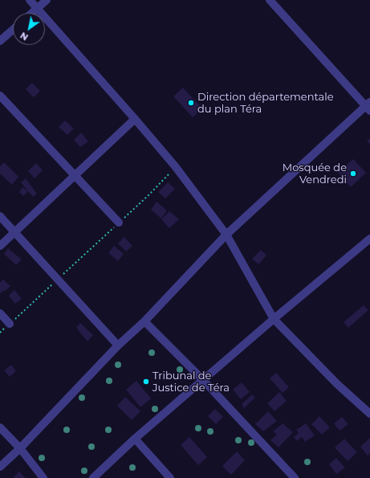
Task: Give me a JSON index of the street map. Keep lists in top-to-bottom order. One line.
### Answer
{"places":["Direction départementale du plan Téra","Mosquée de Vendredi","Tribunal de Justice de Téra"],"north":"bottom left"}
